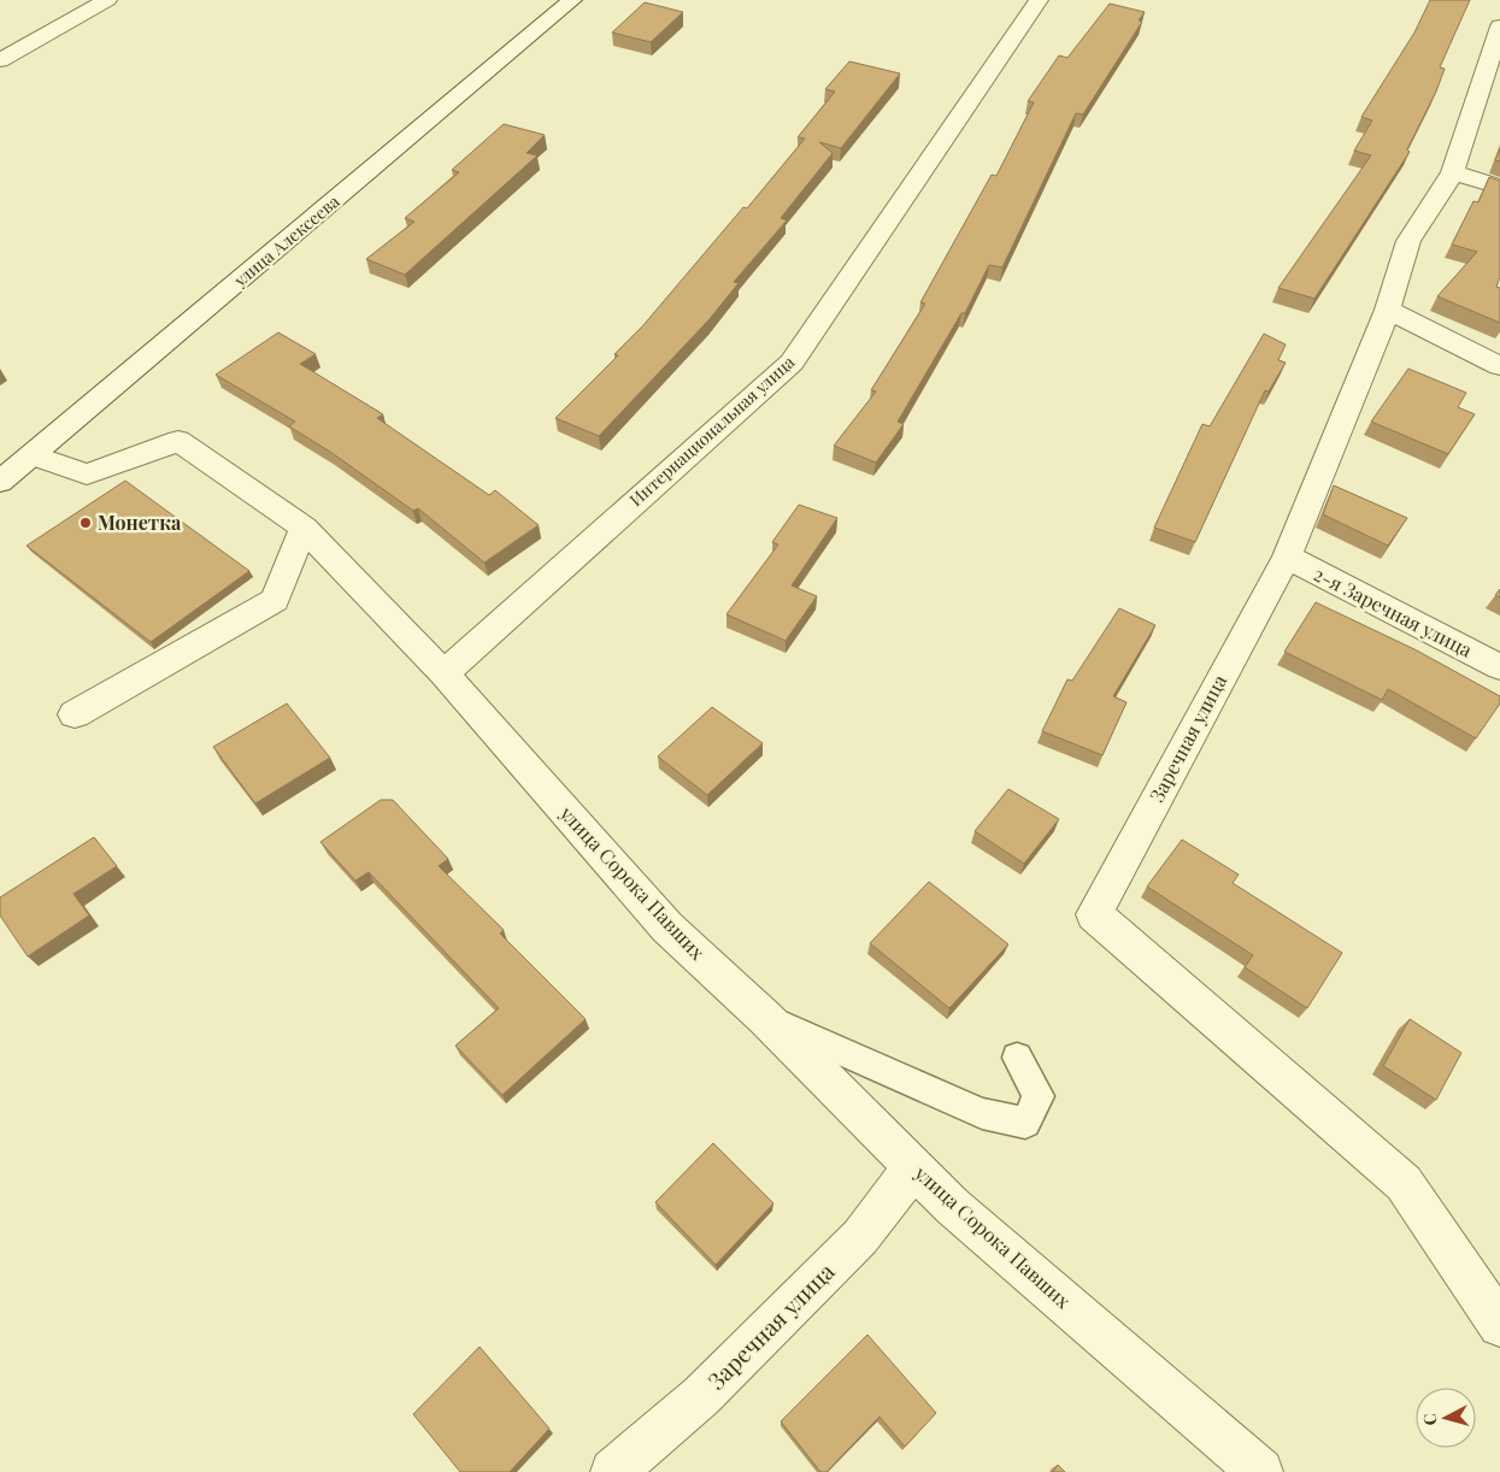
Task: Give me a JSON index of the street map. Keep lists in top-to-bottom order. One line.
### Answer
{"streets":{"street":["улица Алексеева","Интернациональная улица","2-я Заречная улица","Заречная улица","улица Сорока Павших"]},"crossings":[["улица Алексеева","улица Сорока Павших"],["Интернациональная улица","улица Сорока Павших"],["2-я Заречная улица","Заречная улица"],["Заречная улица","улица Сорока Павших"]],"places":["Монетка"],"north":"left"}
